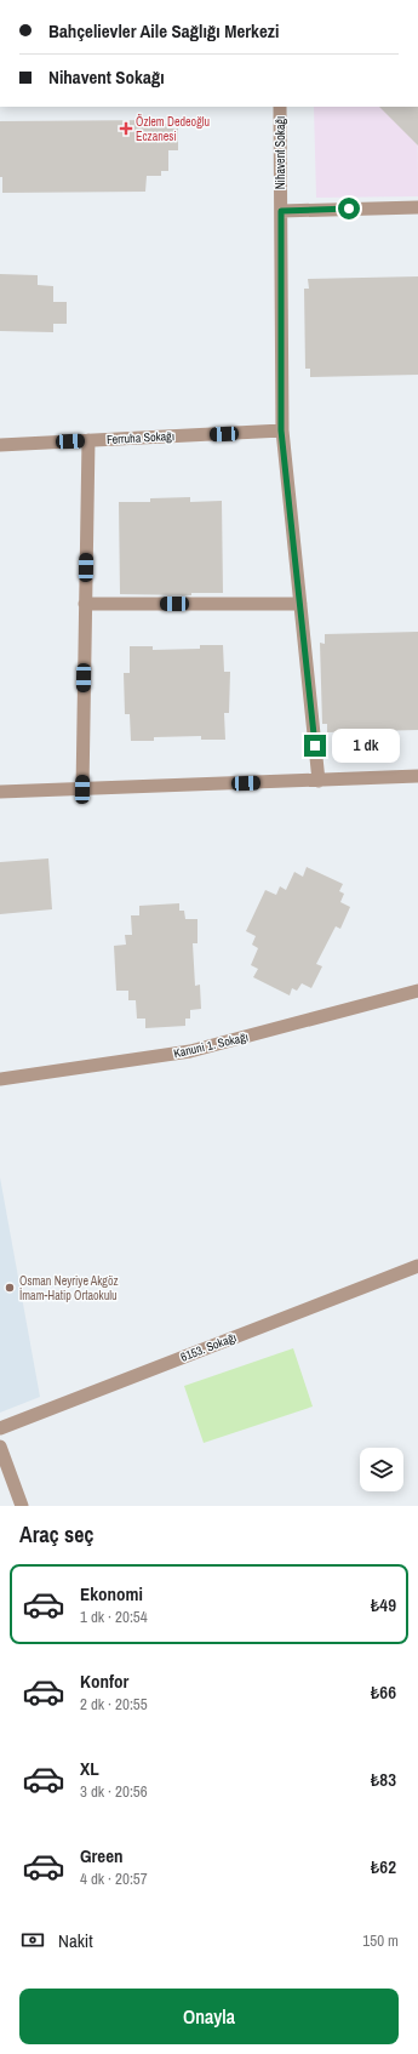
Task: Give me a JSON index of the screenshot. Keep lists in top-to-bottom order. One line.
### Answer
{"streets":{"street":["Nihavent Sokağı","Ferruha Sokağı","Kanuni 1. Sokağı","6153. Sokağı"]},"crossings":[["Nihavent Sokağı","Ferruha Sokağı"]],"places":{"health":["Özlem Dedeoğlu Eczanesi"],"other":["Osman Neyriye Akgöz İmam-Hatip Ortaokulu"]},"page":{"banner":["Bahçelievler Aile Sağlığı Merkezi","Nihavent Sokağı"],"bubble":"1 dk","heading":"Araç seç","list":[{"name":"Ekonomi","note":"1 dk · 20:54","value":"₺49"},{"name":"Konfor","note":"2 dk · 20:55","value":"₺66"},{"name":"XL","note":"3 dk · 20:56","value":"₺83"},{"name":"Green","note":"4 dk · 20:57","value":"₺62"}],"pay":["Nakit","150 m"],"buttons":"Onayla"}}
